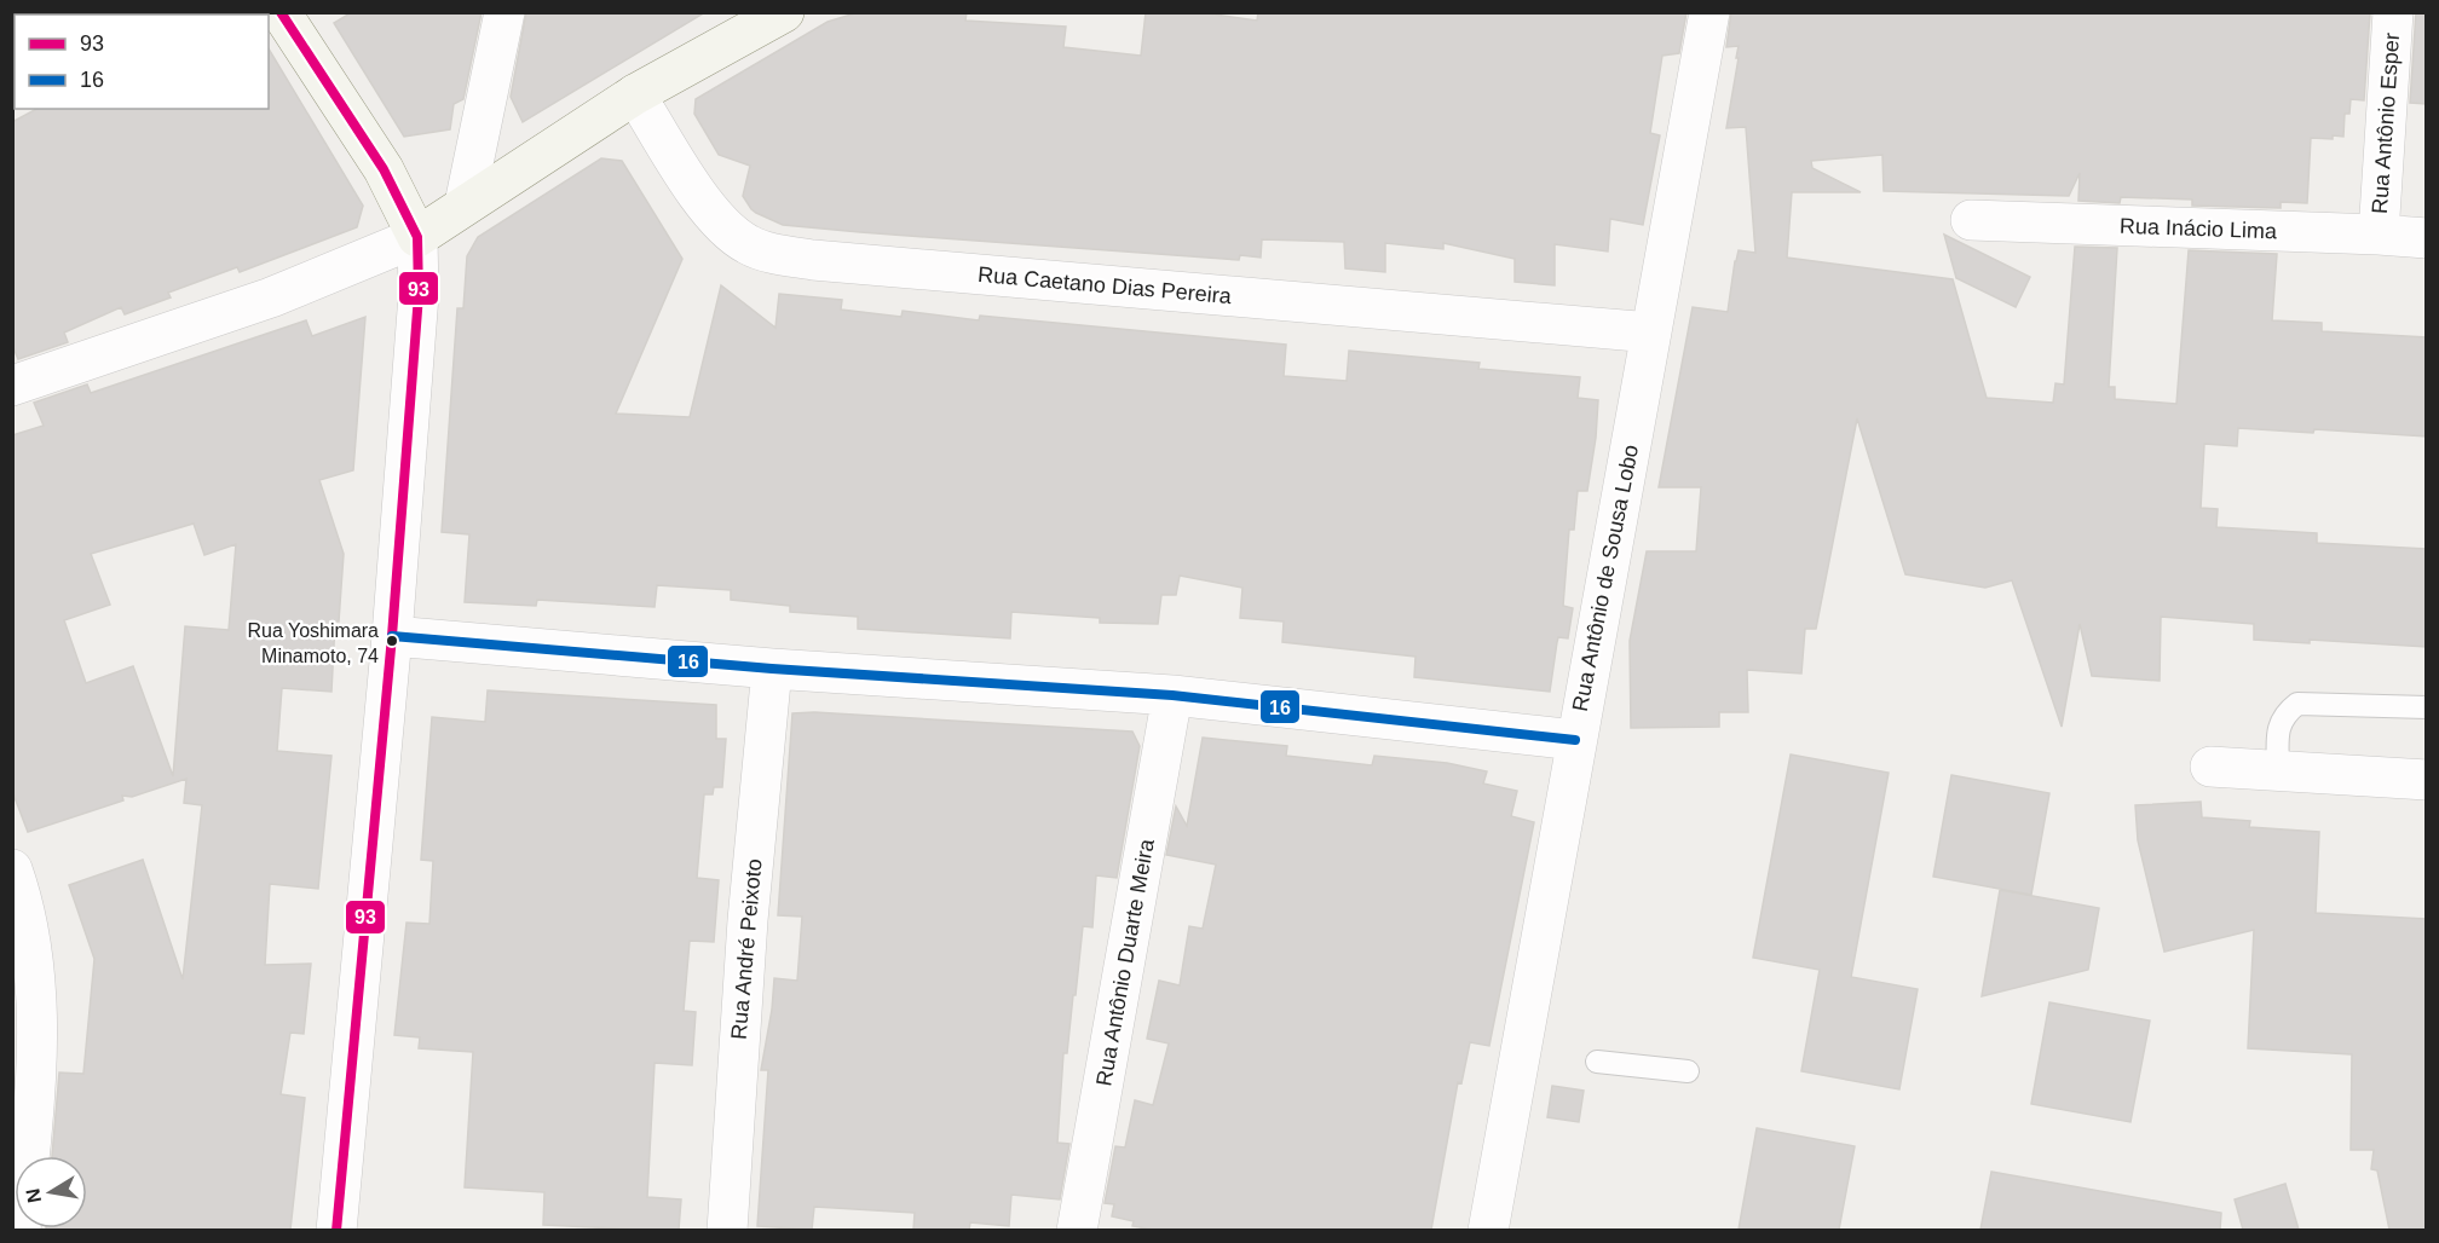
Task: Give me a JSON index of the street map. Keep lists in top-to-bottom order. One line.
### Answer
{"streets":{"street":["Rua Antônio Esper","Rua Inácio Lima","Rua Caetano Dias Pereira","Rua Antônio de Sousa Lobo","Rua André Peixoto","Rua Antônio Duarte Meira"]},"crossings":[["Rua Antônio Esper","Rua Inácio Lima"],["Rua Caetano Dias Pereira","Rua Antônio de Sousa Lobo"]],"places":["Rua Yoshimara Minamoto, 74"],"lines":["transit line 93","transit line 16"],"legend":["93","16"],"north":"left"}
